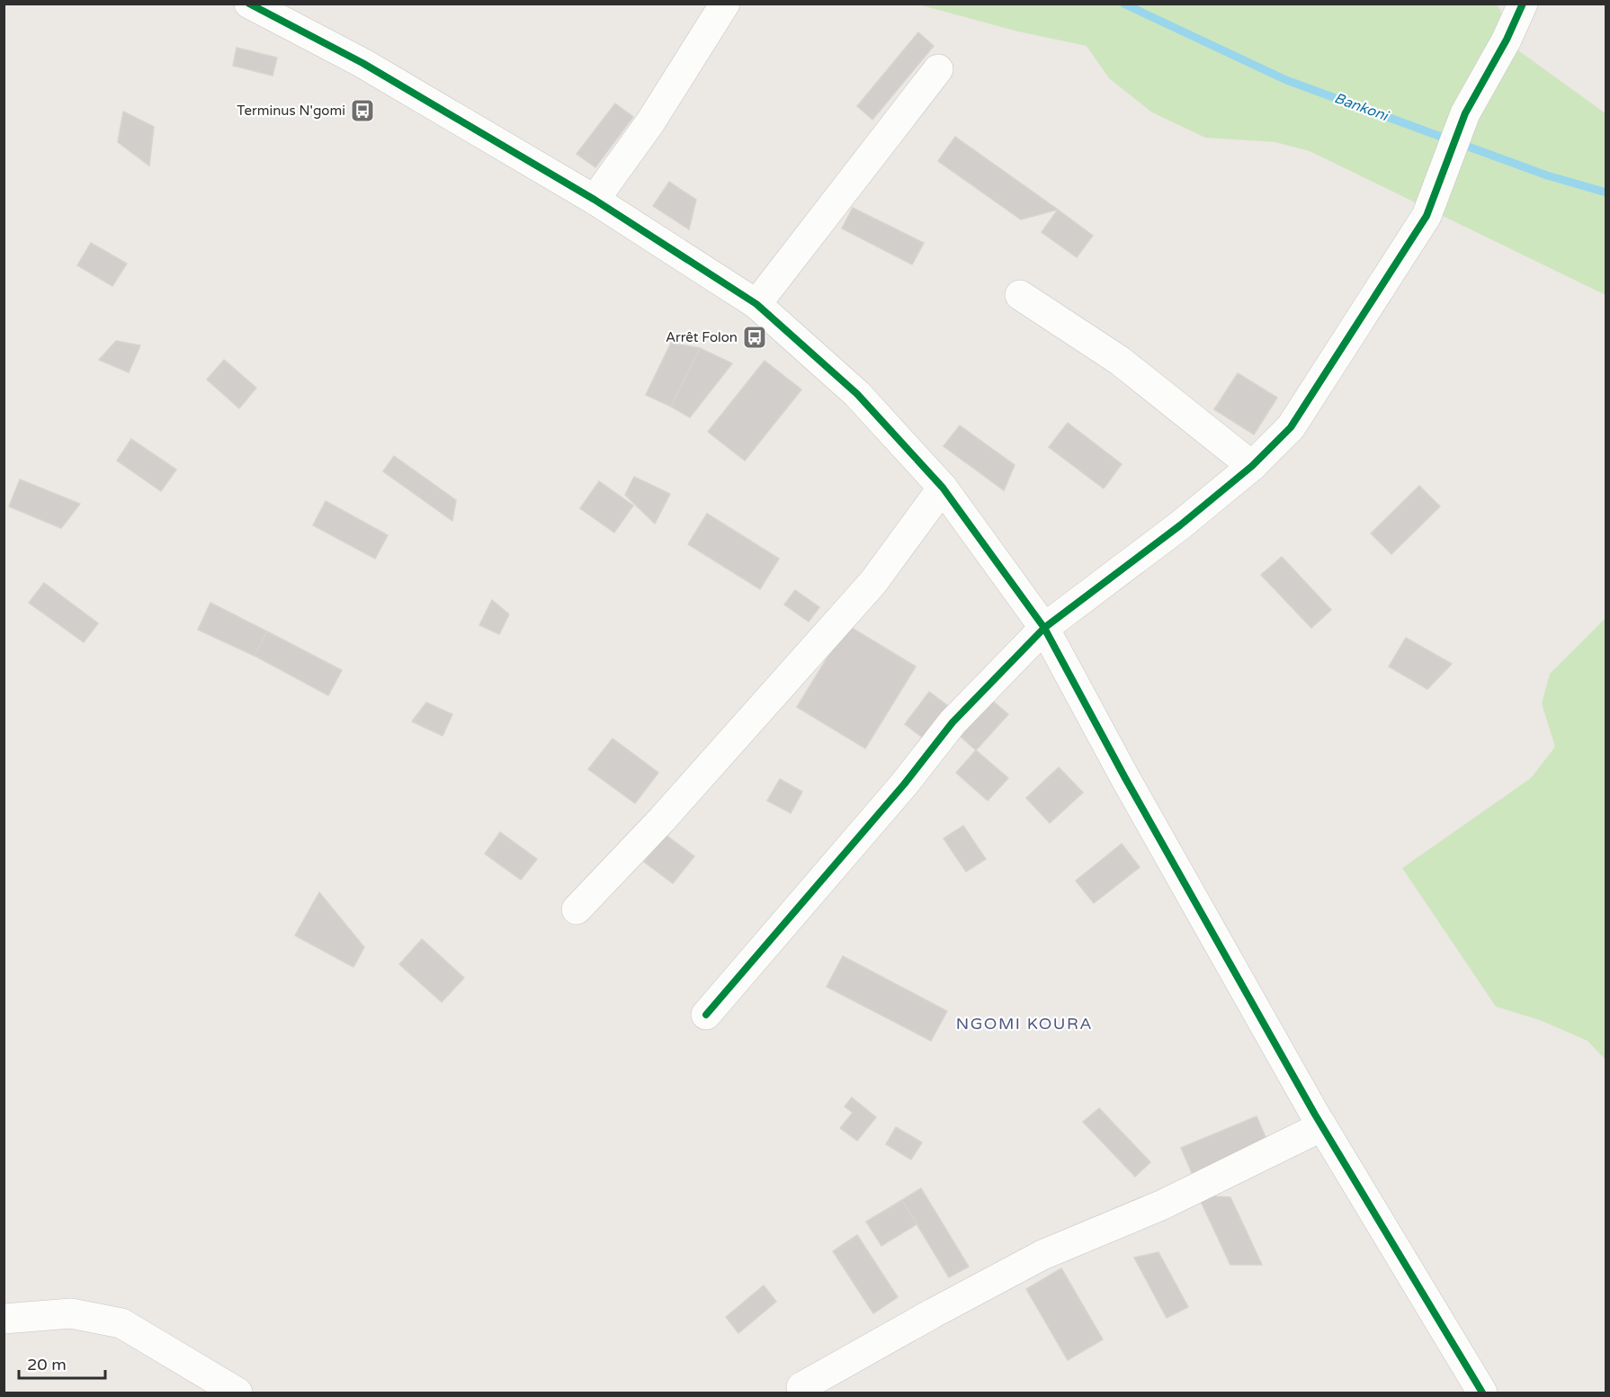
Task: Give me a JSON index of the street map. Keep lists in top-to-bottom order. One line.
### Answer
{"districts":["NGOMI KOURA"],"water":["Bankoni"],"places":{"bus stop":["Terminus N'gomi","Arrêt Folon"]},"scale_bar":"20 m"}
